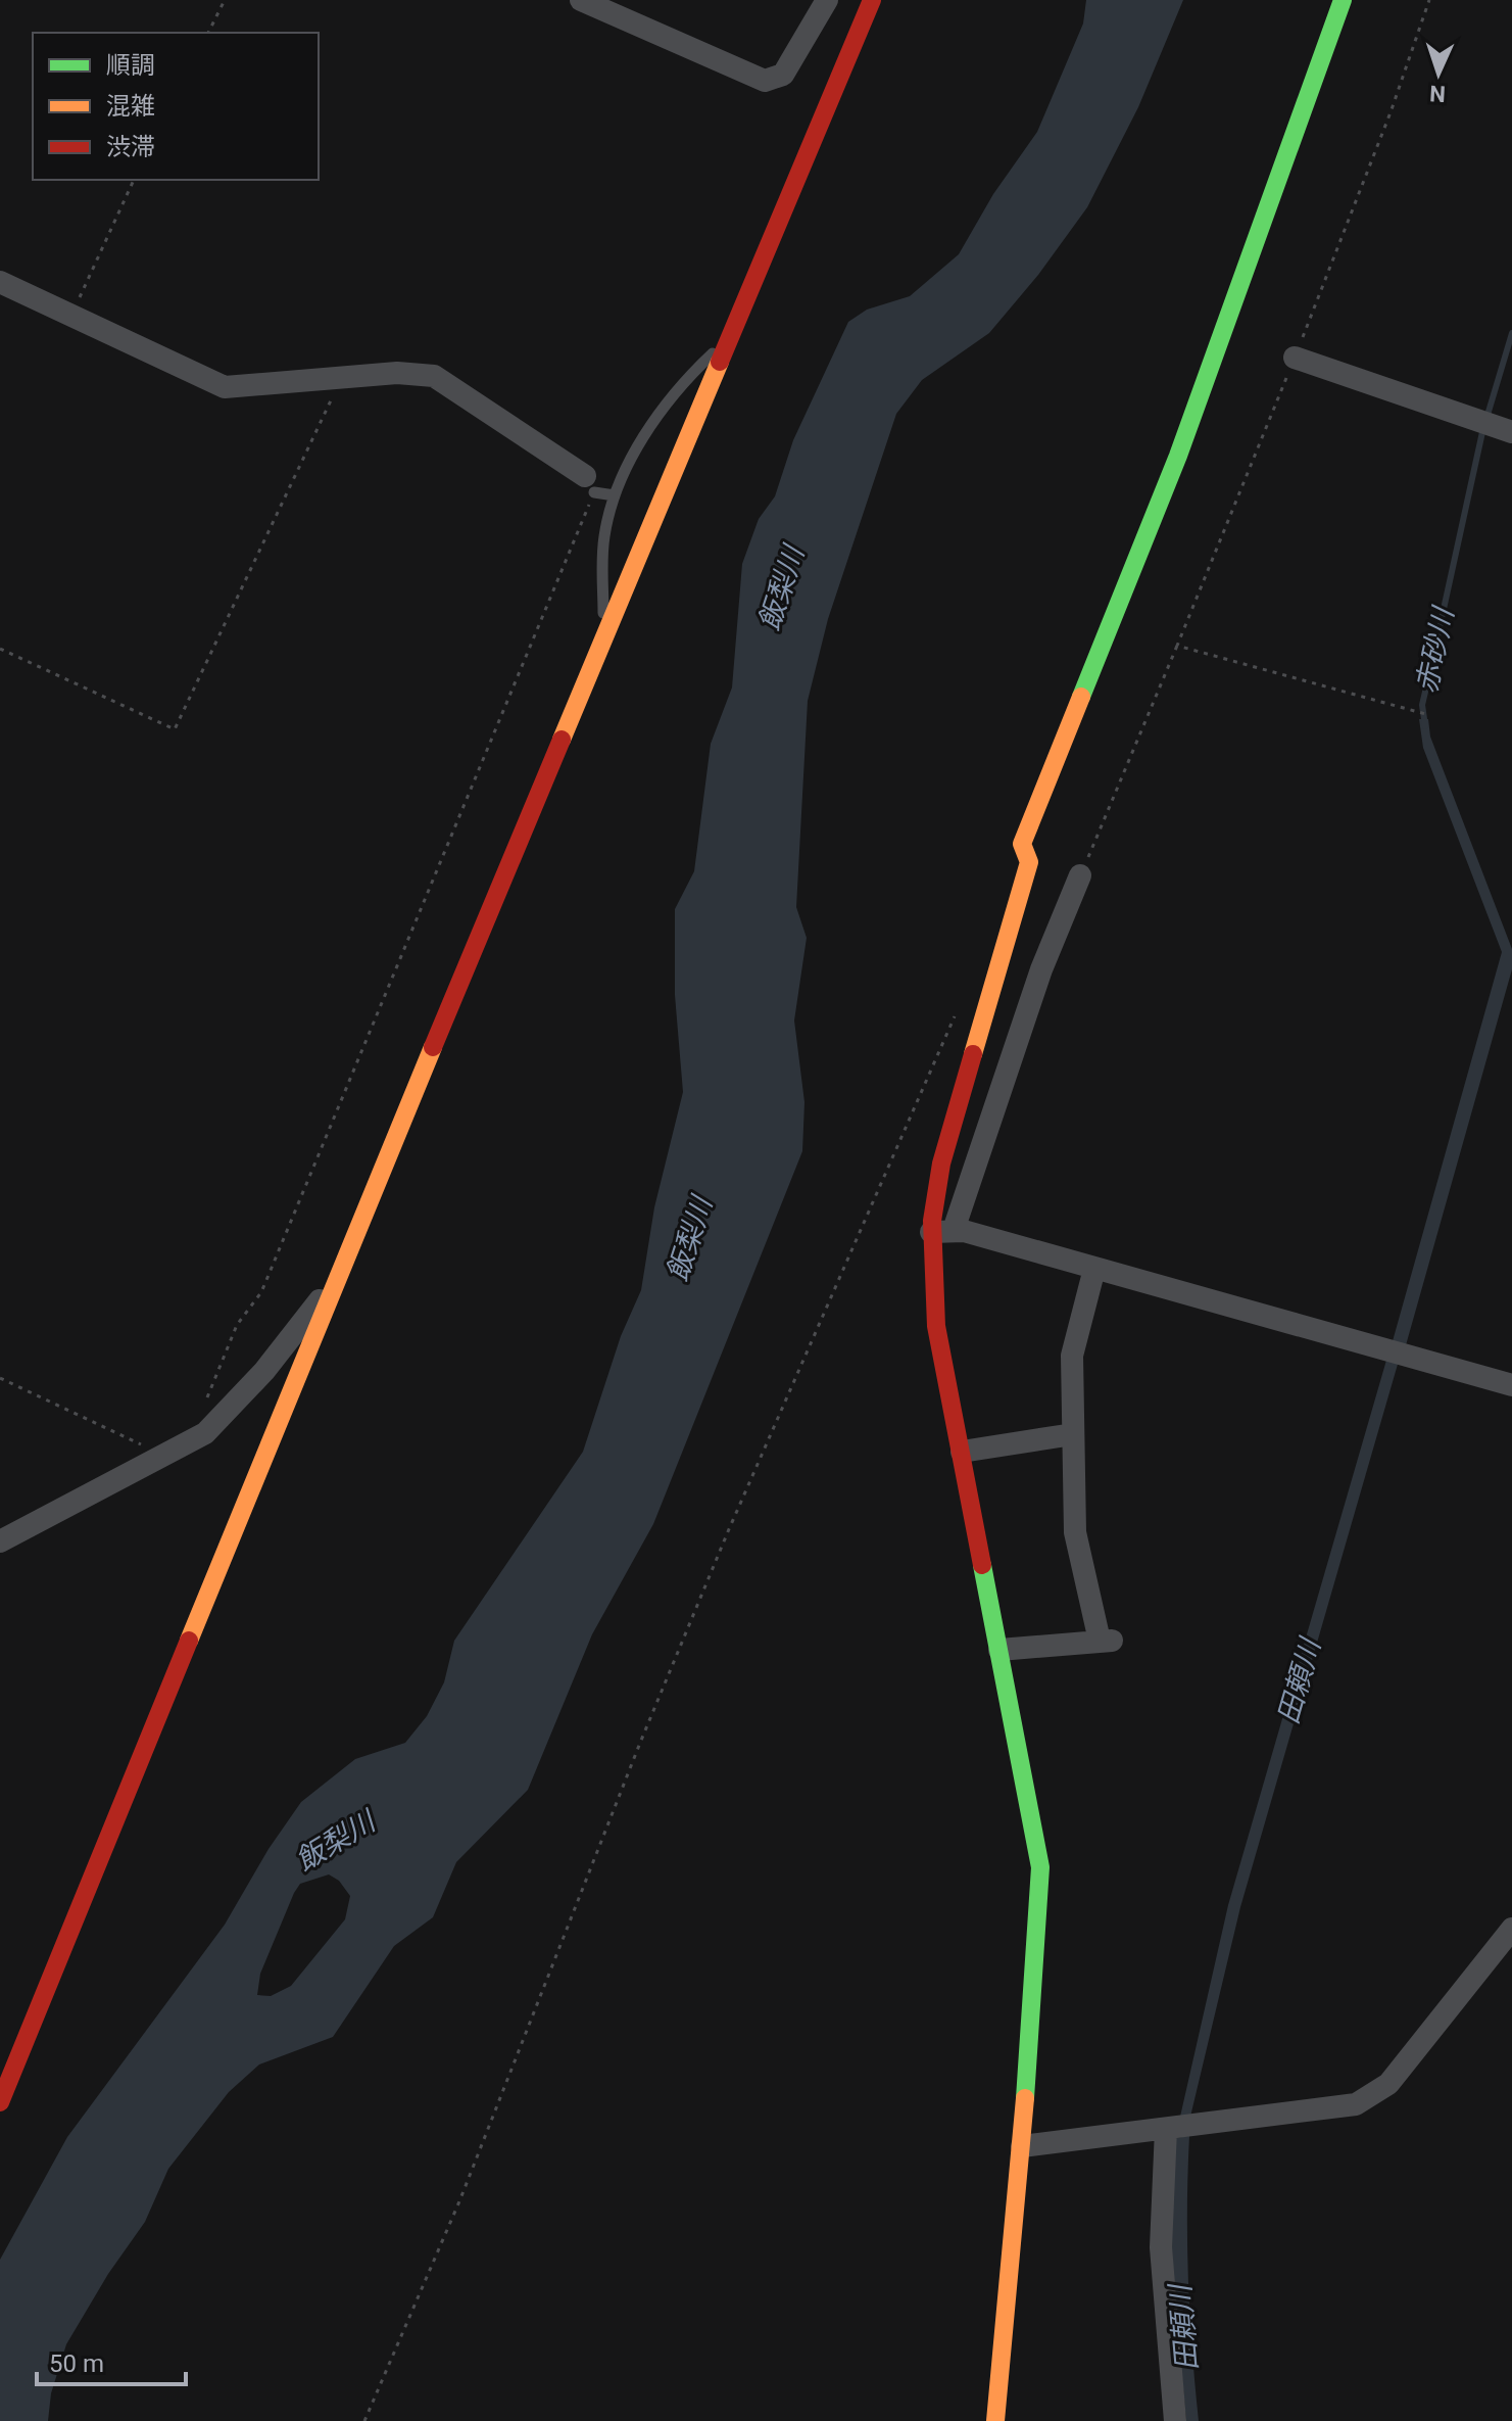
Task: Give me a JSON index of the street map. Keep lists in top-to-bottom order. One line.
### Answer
{"water":["飯梨川","赤砂川","田頼川"],"legend":["順調","混雑","渋滞"],"scale_bar":"50 m","north":"bottom"}
